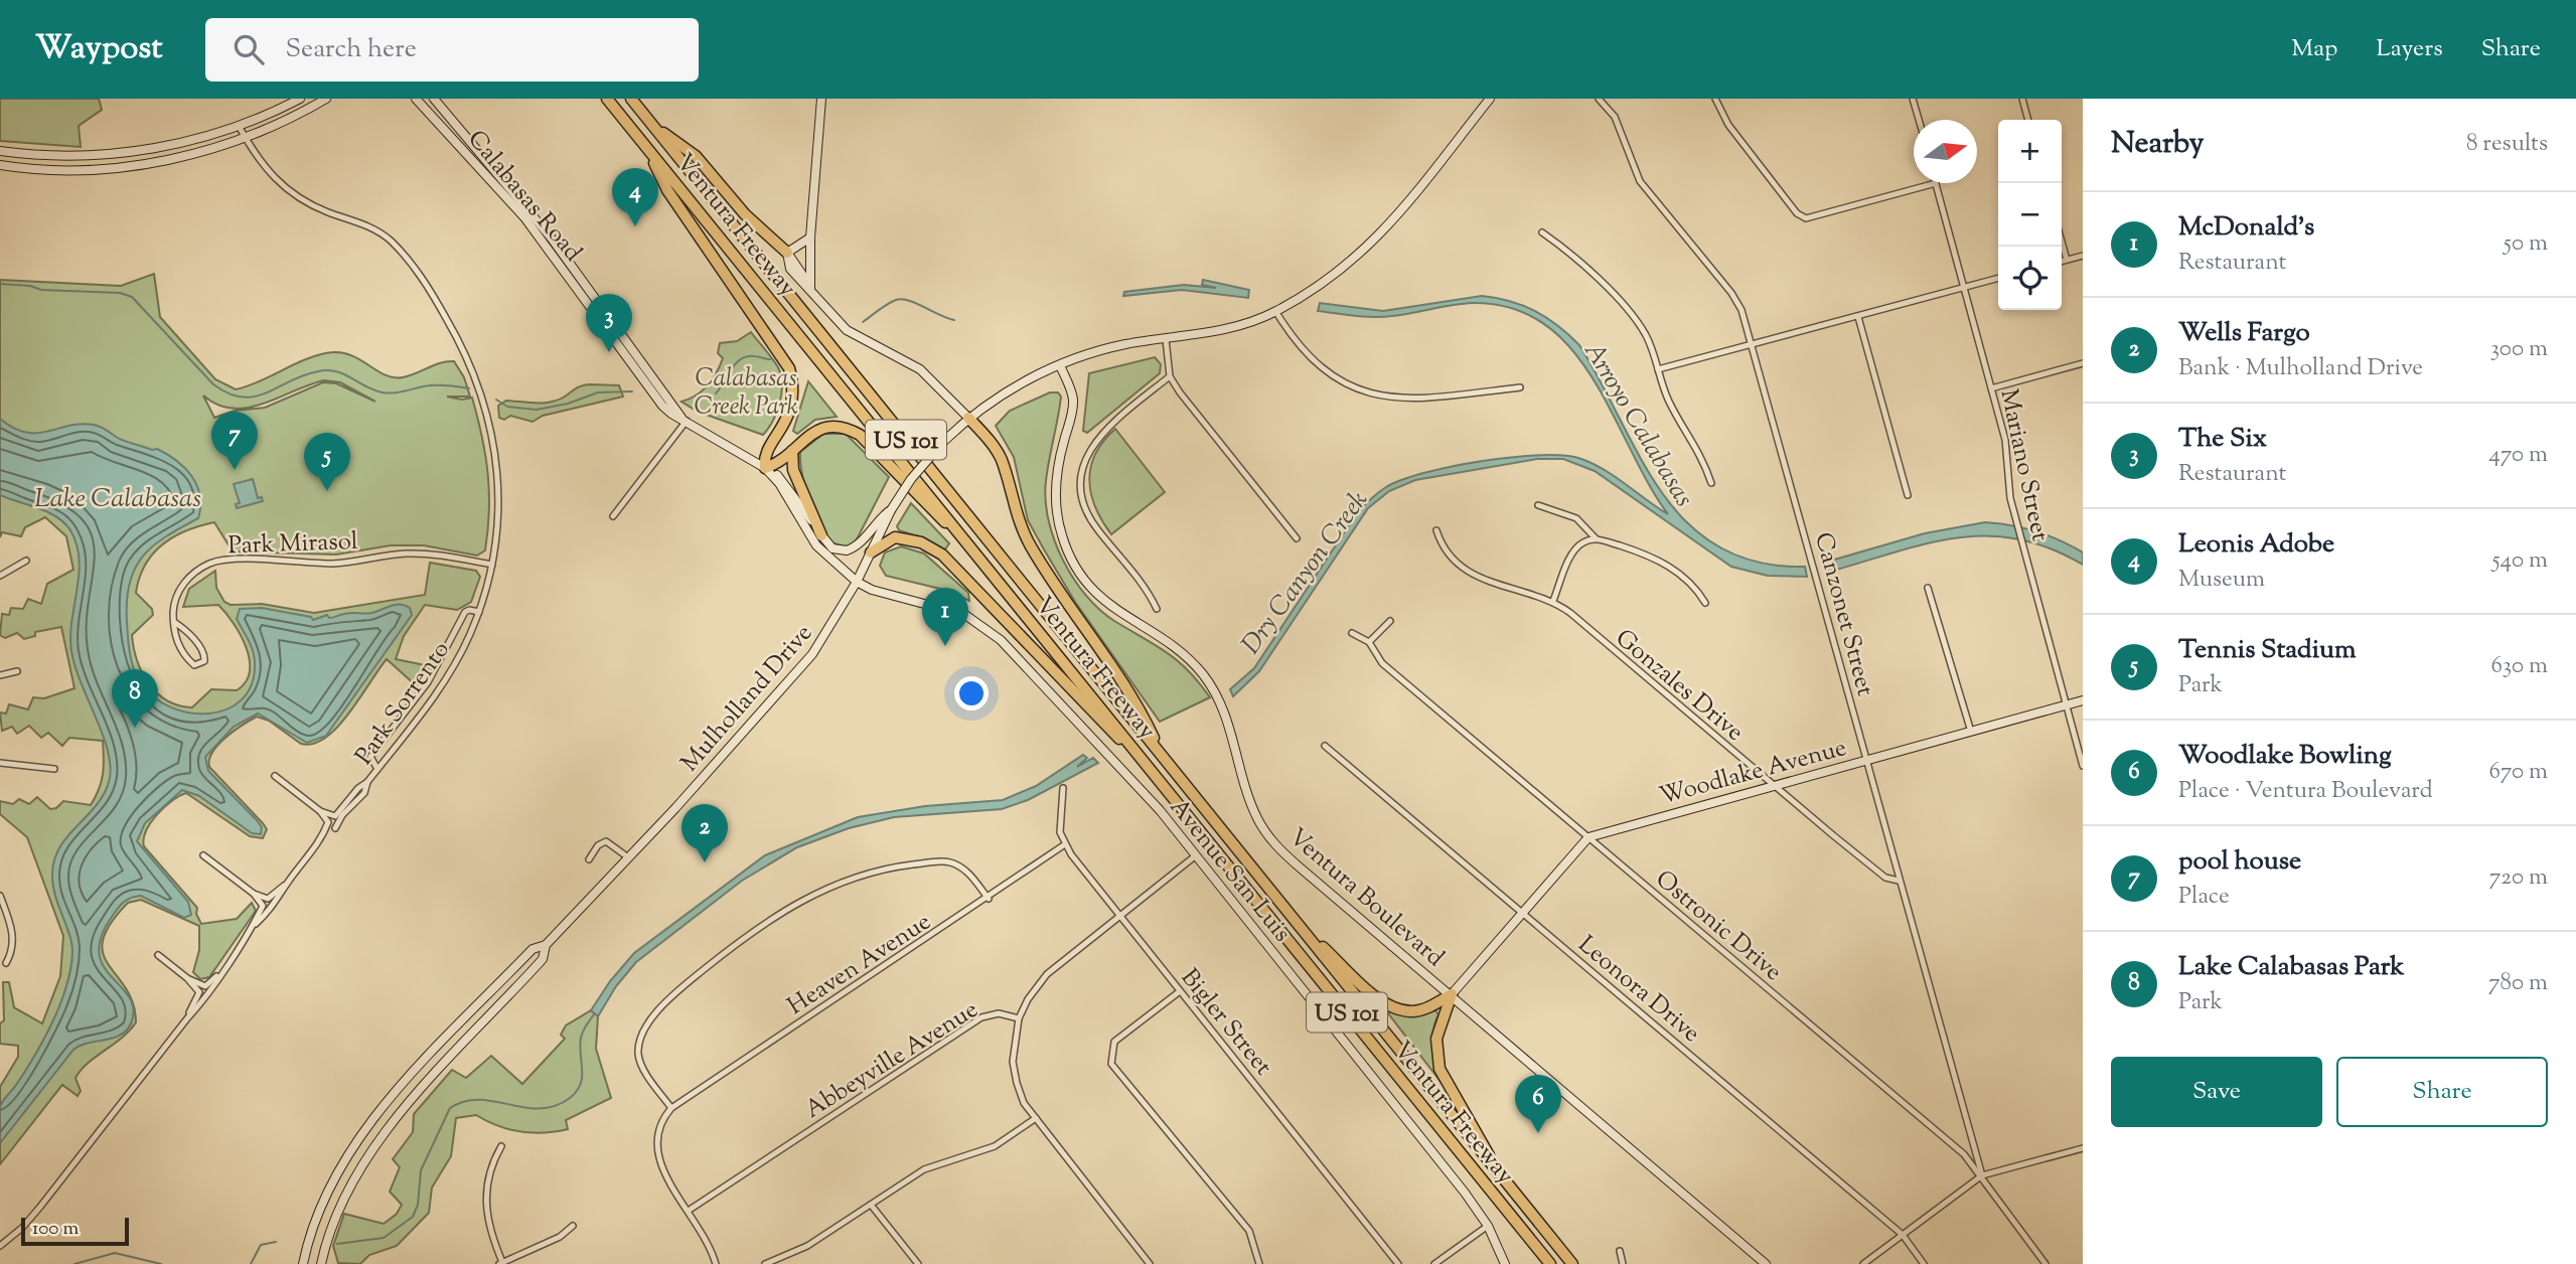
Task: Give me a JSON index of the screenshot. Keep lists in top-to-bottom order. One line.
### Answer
{"streets":{"highway":["Ventura Freeway","US 101"],"main road":["Calabasas Road","Mulholland Drive","Woodlake Avenue","Avenue San Luis","Ventura Boulevard"],"street":["Mariano Street","Park Mirasol","Canzonet Street","Gonzales Drive","Park Sorrento","Ostronic Drive","Heaven Avenue","Leonora Drive","Bigler Street","Abbeyville Avenue"]},"crossings":[["Calabasas Road","Mulholland Drive"],["Calabasas Road","Avenue San Luis"],["Mariano Street","Woodlake Avenue"],["Park Mirasol","Park Sorrento"],["Canzonet Street","Gonzales Drive"],["Canzonet Street","Woodlake Avenue"],["Canzonet Street","Ostronic Drive"],["Gonzales Drive","Woodlake Avenue"],["Mulholland Drive","Avenue San Luis"],["Mulholland Drive","Ventura Boulevard"],["Woodlake Avenue","Ostronic Drive"],["Avenue San Luis","Abbeyville Avenue"],["Heaven Avenue","Bigler Street"],["Bigler Street","Abbeyville Avenue"]],"water":["Arroyo Calabasas","Lake Calabasas","Dry Canyon Creek"],"parks":["Calabasas Creek Park"],"scale_bar":"100 m","north":"right","page":{"header":"Waypost","search":"Search here","nav":["Map","Layers","Share"],"heading":["Nearby","8 results"],"map_buttons":["+","−"],"pins":["4","3","7","5","1","8","2","6"],"list":[{"mark":"1","name":"McDonald's","note":"Restaurant","value":"50 m"},{"mark":"2","name":"Wells Fargo","note":"Bank · Mulholland Drive","value":"300 m"},{"mark":"3","name":"The Six","note":"Restaurant","value":"470 m"},{"mark":"4","name":"Leonis Adobe","note":"Museum","value":"540 m"},{"mark":"5","name":"Tennis Stadium","note":"Park","value":"630 m"},{"mark":"6","name":"Woodlake Bowling","note":"Place · Ventura Boulevard","value":"670 m"},{"mark":"7","name":"pool house","note":"Place","value":"720 m"},{"mark":"8","name":"Lake Calabasas Park","note":"Park","value":"780 m"}],"buttons":["Save","Share"],"scale":"100 m"}}
